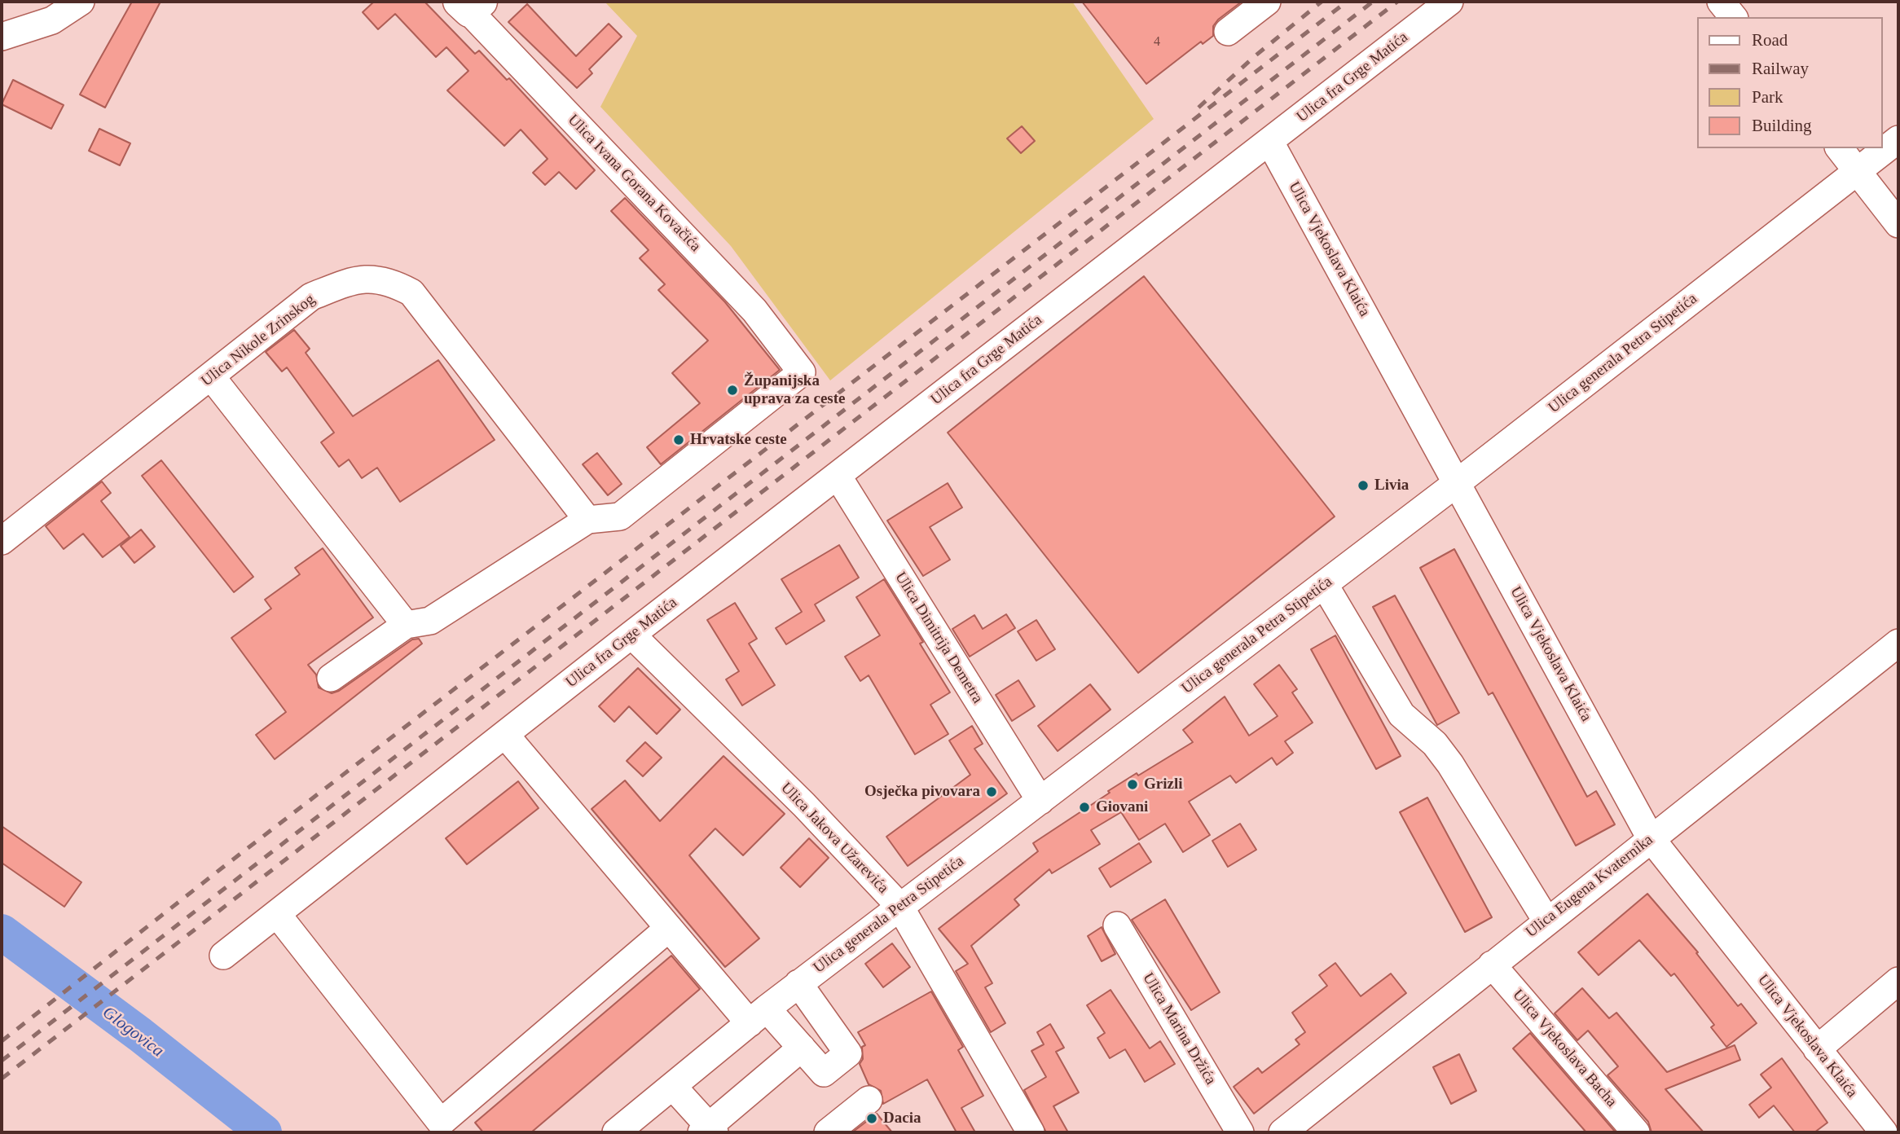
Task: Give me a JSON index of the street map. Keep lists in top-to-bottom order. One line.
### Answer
{"streets":{"street":["Ulica fra Grge Matića","Ulica Ivana Gorana Kovačića","Ulica Vjekoslava Klaića","Ulica Nikole Zrinskog","Ulica generala Petra Stipetića","Ulica Dimitrija Demetra","Ulica Jakova Užarevića","Ulica Eugena Kvaternika","Ulica Marina Držića","Ulica Vjekoslava Bacha"]},"crossings":[["Ulica fra Grge Matića","Ulica Vjekoslava Klaića"],["Ulica fra Grge Matića","Ulica Dimitrija Demetra"],["Ulica fra Grge Matića","Ulica Jakova Užarevića"],["Ulica Ivana Gorana Kovačića","Ulica Nikole Zrinskog"],["Ulica Vjekoslava Klaića","Ulica generala Petra Stipetića"],["Ulica Vjekoslava Klaića","Ulica Eugena Kvaternika"],["Ulica generala Petra Stipetića","Ulica Dimitrija Demetra"],["Ulica generala Petra Stipetića","Ulica Jakova Užarevića"],["Ulica Eugena Kvaternika","Ulica Vjekoslava Bacha"]],"water":["Glogovica"],"places":["Županijska uprava za ceste","Hrvatske ceste","Livia","Grizli","Osječka pivovara","Giovani","Dacia"],"house_numbers":["4"],"legend":["Road","Railway","Park","Building"]}
